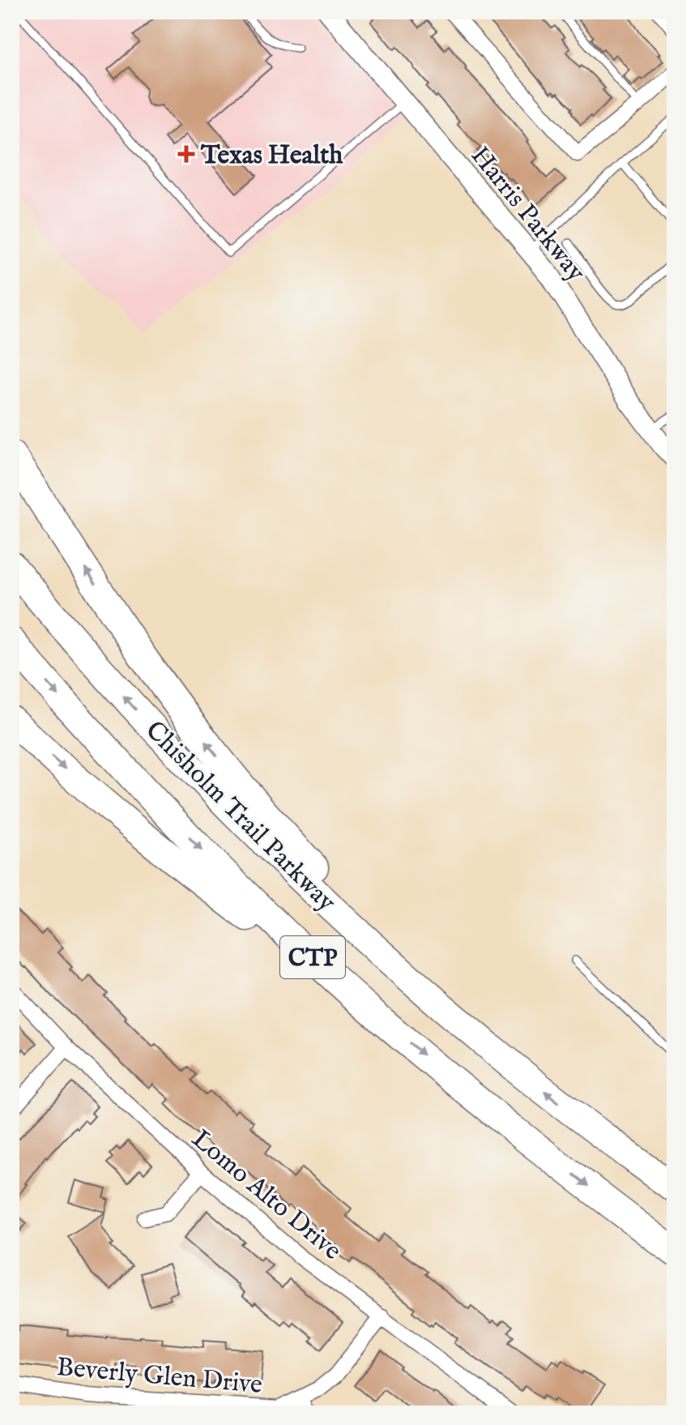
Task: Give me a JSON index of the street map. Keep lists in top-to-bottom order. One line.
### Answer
{"streets":{"highway":["Chisholm Trail Parkway","CTP"],"street":["Harris Parkway","Lomo Alto Drive","Beverly Glen Drive"]},"crossings":[["Lomo Alto Drive","Beverly Glen Drive"]],"places":{"health":["Texas Health"]}}
